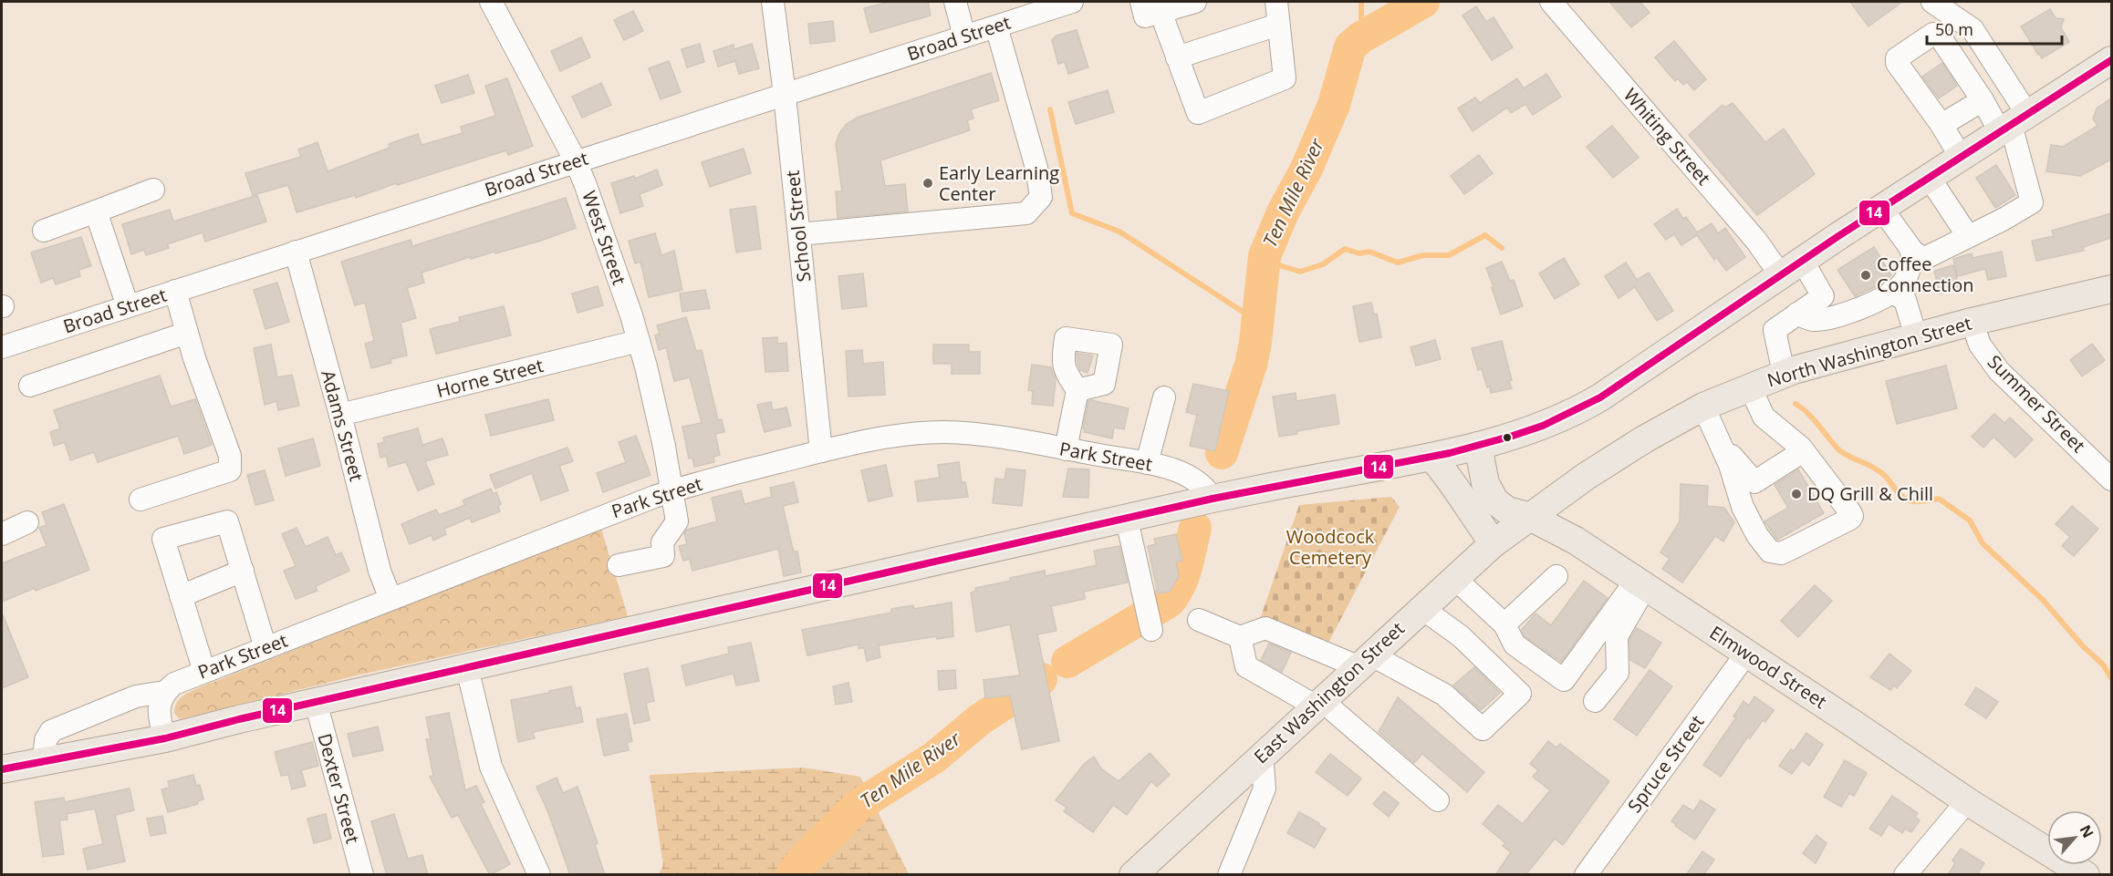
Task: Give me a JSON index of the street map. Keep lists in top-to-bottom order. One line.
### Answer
{"streets":{"main road":["North Washington Street","Elmwood Street","East Washington Street"],"street":["Broad Street","Whiting Street","School Street","West Street","Horne Street","Summer Street","Adams Street","Park Street","Spruce Street","Dexter Street"]},"crossings":[["Broad Street","School Street"],["Broad Street","West Street"],["Broad Street","Adams Street"],["School Street","Park Street"],["West Street","Horne Street"],["West Street","Park Street"],["North Washington Street","Summer Street"],["North Washington Street","Elmwood Street"],["North Washington Street","East Washington Street"],["Horne Street","Adams Street"],["Adams Street","Park Street"],["Elmwood Street","East Washington Street"],["Elmwood Street","Spruce Street"]],"water":["Ten Mile River"],"parks":["Woodcock Cemetery"],"places":["Early Learning Center","Coffee Connection","DQ Grill & Chill"],"lines":["transit line 14"],"scale_bar":"50 m","north":"top right"}
